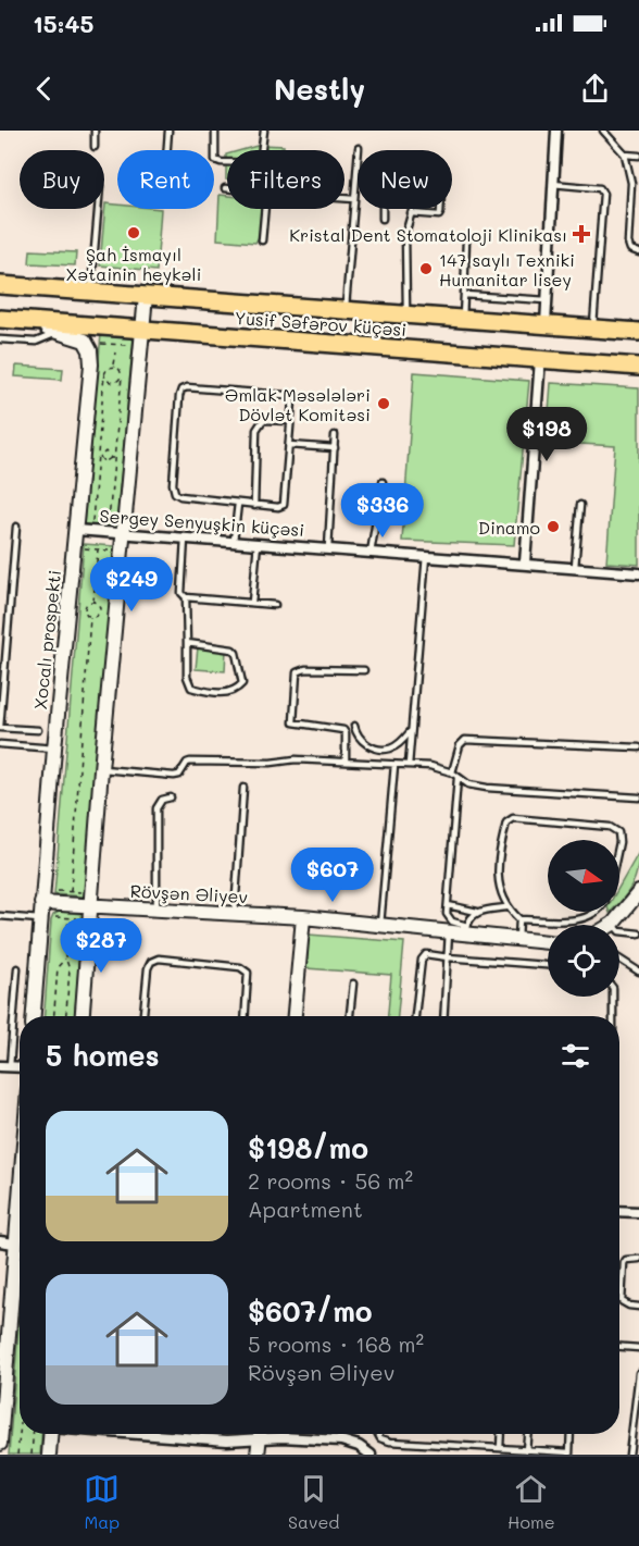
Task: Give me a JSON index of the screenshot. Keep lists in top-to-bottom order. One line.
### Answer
{"streets":{"highway":["Yusif Səfərov küçəsi"],"main road":["Xocalı prospekti","Rövşən Əliyev"],"street":["Sergey Senyuşkin küçəsi"]},"crossings":[["Yusif Səfərov küçəsi","Xocalı prospekti"],["Sergey Senyuşkin küçəsi","Xocalı prospekti"],["Xocalı prospekti","Rövşən Əliyev"]],"places":{"other":["Şah İsmayıl Xətainin heykəli","147 saylı Texniki Humanitar lisey","Əmlak Məsələləri Dövlət Komitəsi","Dinamo"],"health":["Kristal Dent Stomatoloji Klinikası"]},"north":"right","page":{"status":"15:45","header":"Nestly","chip":["Buy","Rent","Filters","New"],"price":["$198","$336","$249","$607","$287"],"heading":"5 homes","list":[{"name":"$198/mo","note":"2 rooms · 56 m² · Apartment"},{"name":"$607/mo","note":"5 rooms · 168 m² · Rövşən Əliyev"}],"tabs":["Map","Saved","Home"]}}
